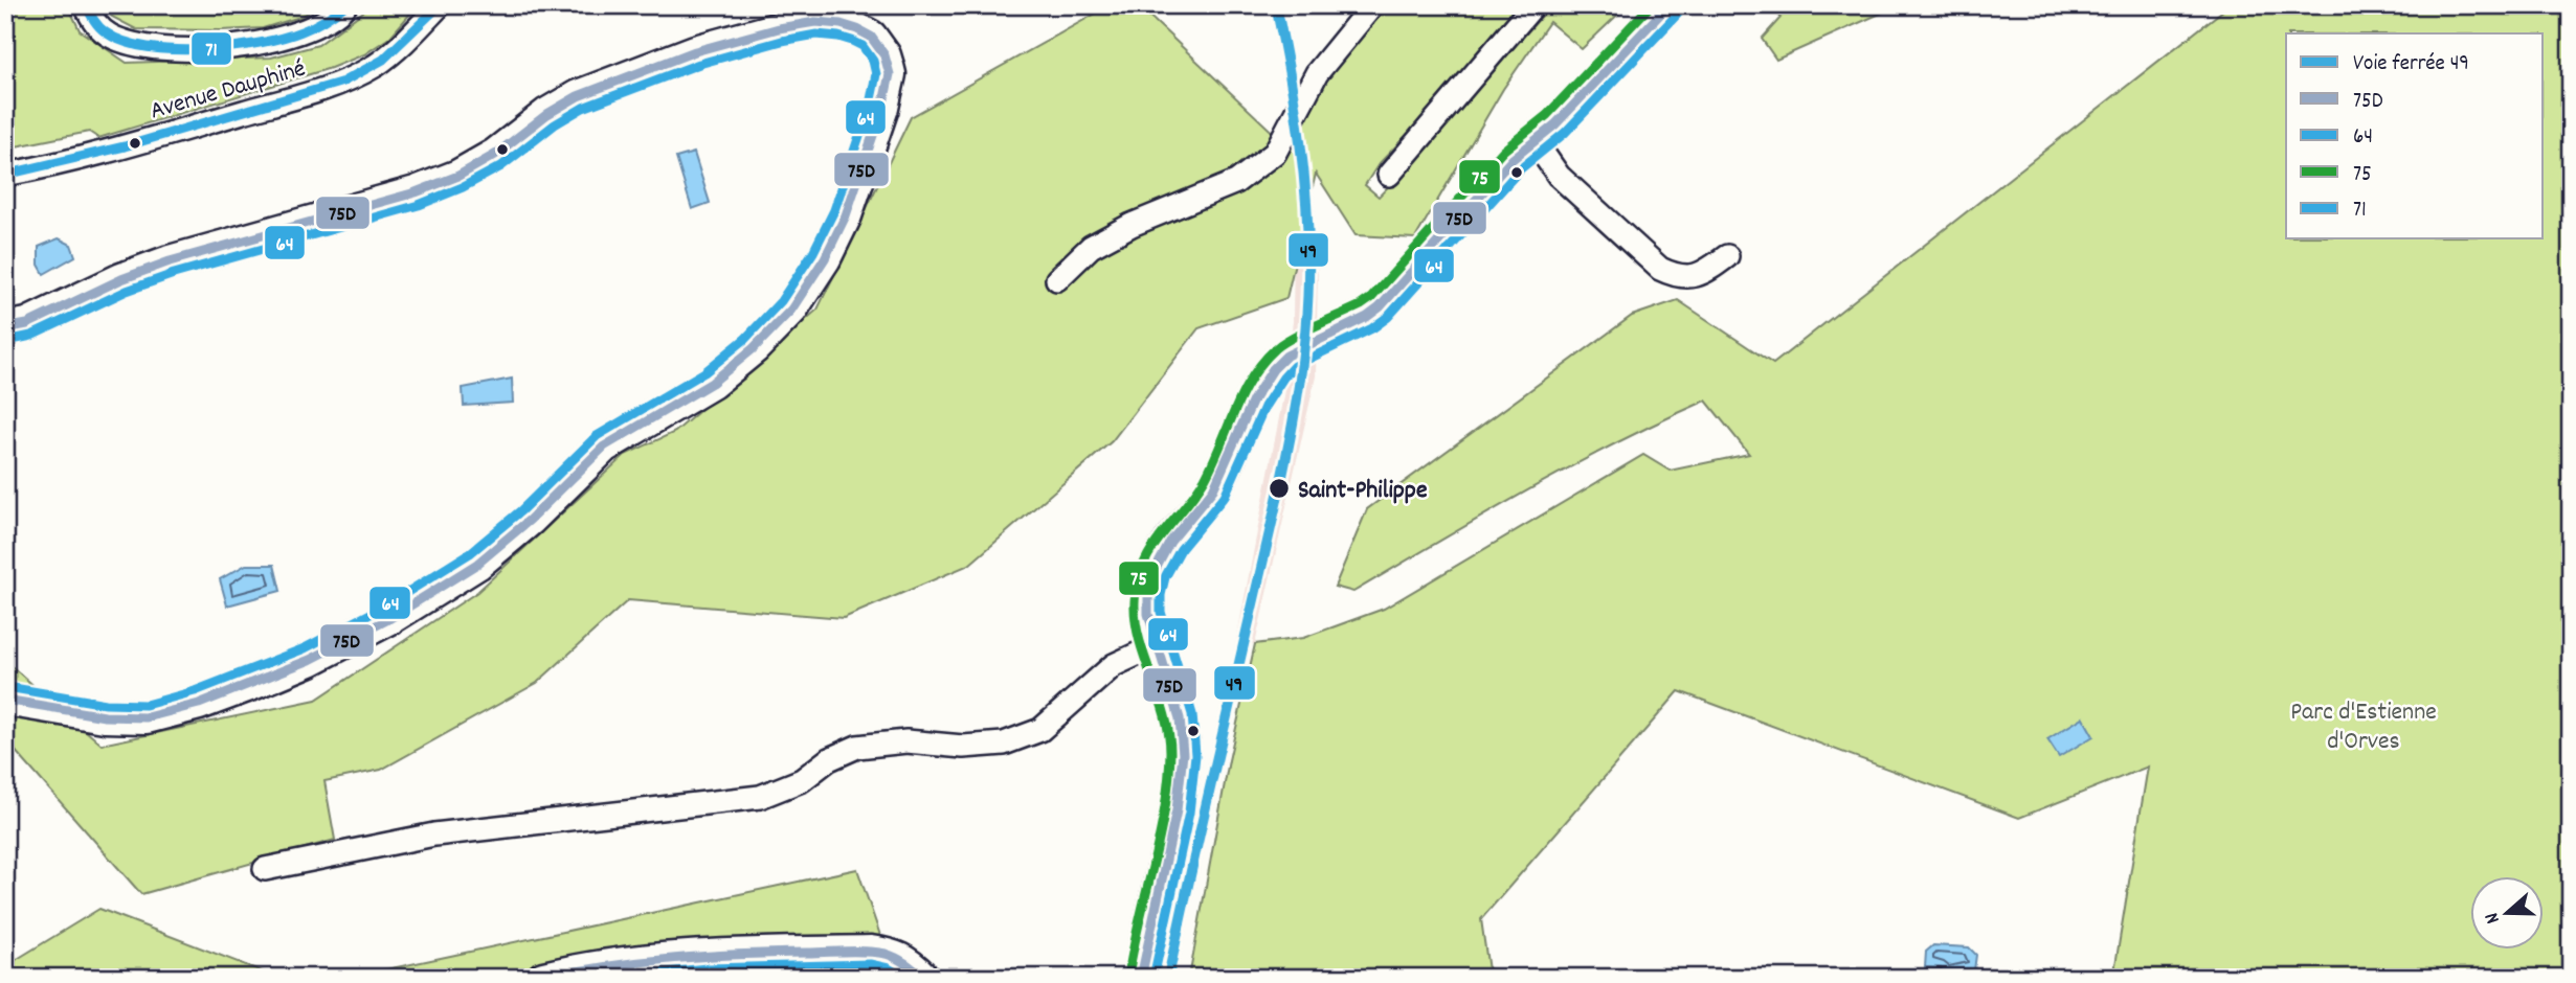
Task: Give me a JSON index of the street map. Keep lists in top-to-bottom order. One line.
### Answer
{"streets":{"street":["Avenue Dauphiné"]},"parks":["Parc d'Estienne d'Orves"],"places":["Saint-Philippe"],"lines":["rail line 49","transit line 75D","transit line 75","transit line 71","transit line 64"],"legend":["Voie ferrée 49","75D","64","75","71"],"north":"left"}
